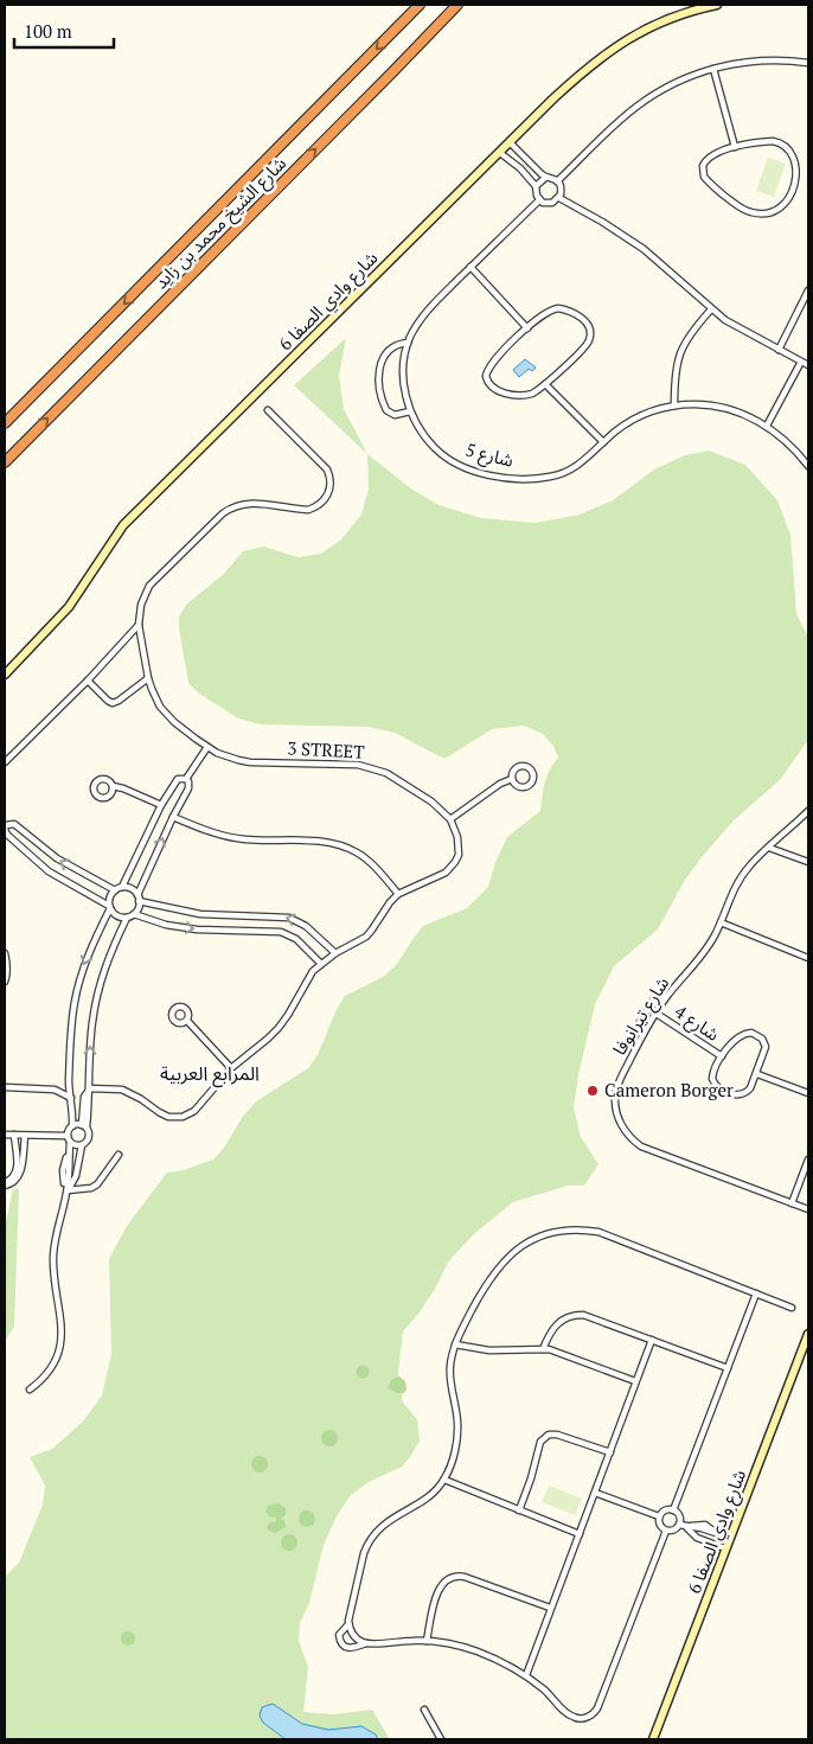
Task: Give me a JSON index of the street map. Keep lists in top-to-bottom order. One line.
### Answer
{"streets":{"highway":["شارع الشيخ محمد بن زايد"],"main road":["شارع وادي الصفا 6"],"street":["شارع 5","3 STREET","شارع تيرانوفا","شارع 4"]},"crossings":[["شارع تيرانوفا","شارع 4"]],"districts":["المرابع العربية"],"places":["Cameron Borger"],"scale_bar":"100 m"}
